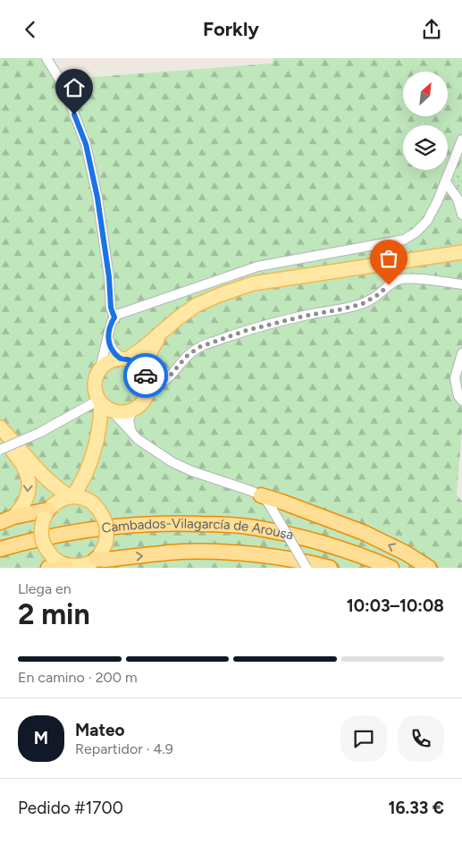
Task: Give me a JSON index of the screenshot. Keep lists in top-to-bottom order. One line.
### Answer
{"streets":{"highway":["Cambados-Vilagarcía de Arousa"]},"north":"top right","page":{"header":"Forkly","heading":["2 min","Llega en","10:03–10:08"],"panel":["Mateo","Repartidor · 4.9","Pedido #1700","16.33 €"],"bar":"En camino · 200 m","round":"M"}}
